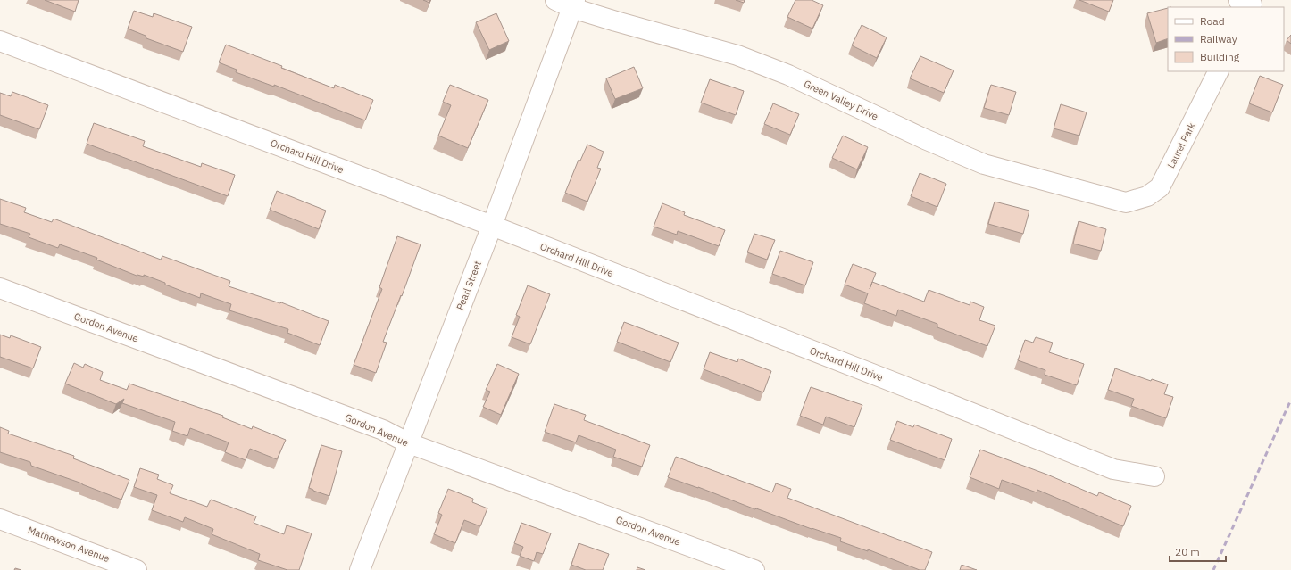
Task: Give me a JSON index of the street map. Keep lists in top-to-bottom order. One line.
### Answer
{"streets":{"street":["Green Valley Drive","Laurel Park","Orchard Hill Drive","Pearl Street","Gordon Avenue","Mathewson Avenue"]},"crossings":[["Green Valley Drive","Laurel Park"],["Green Valley Drive","Pearl Street"],["Orchard Hill Drive","Pearl Street"],["Pearl Street","Gordon Avenue"]],"legend":["Road","Railway","Building"],"scale_bar":"20 m"}
